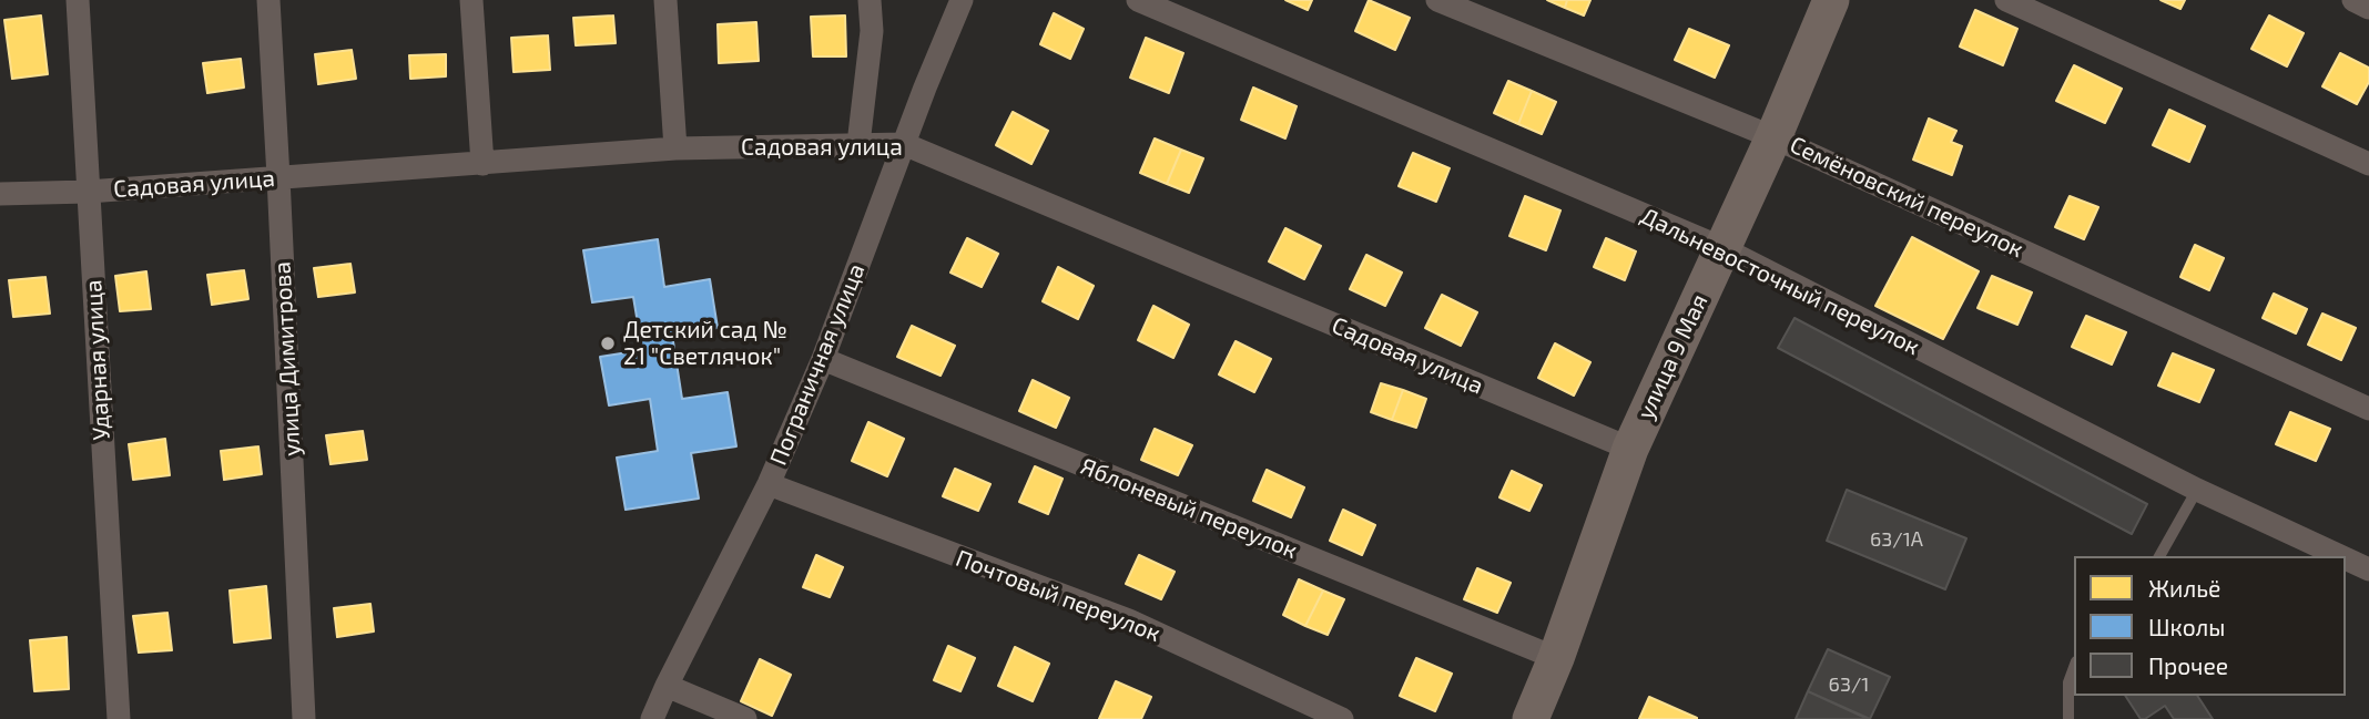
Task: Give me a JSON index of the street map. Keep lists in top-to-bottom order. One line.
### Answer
{"streets":{"main road":["улица 9 Мая"],"street":["Садовая улица","Семёновский переулок","Дальневосточный переулок","улица Димитрова","Ударная улица","Пограничная улица","Яблоневый переулок","Почтовый переулок"]},"crossings":[["Садовая улица","улица 9 Мая"],["Садовая улица","улица Димитрова"],["Садовая улица","Ударная улица"],["Садовая улица","Пограничная улица"],["Семёновский переулок","улица 9 Мая"],["Дальневосточный переулок","улица 9 Мая"],["улица 9 Мая","Яблоневый переулок"],["Пограничная улица","Яблоневый переулок"],["Пограничная улица","Почтовый переулок"]],"places":["Детский сад № 21 \"Светлячок\""],"house_numbers":["63/1А","63/1"],"legend":["Жильё","Школы","Прочее"]}
